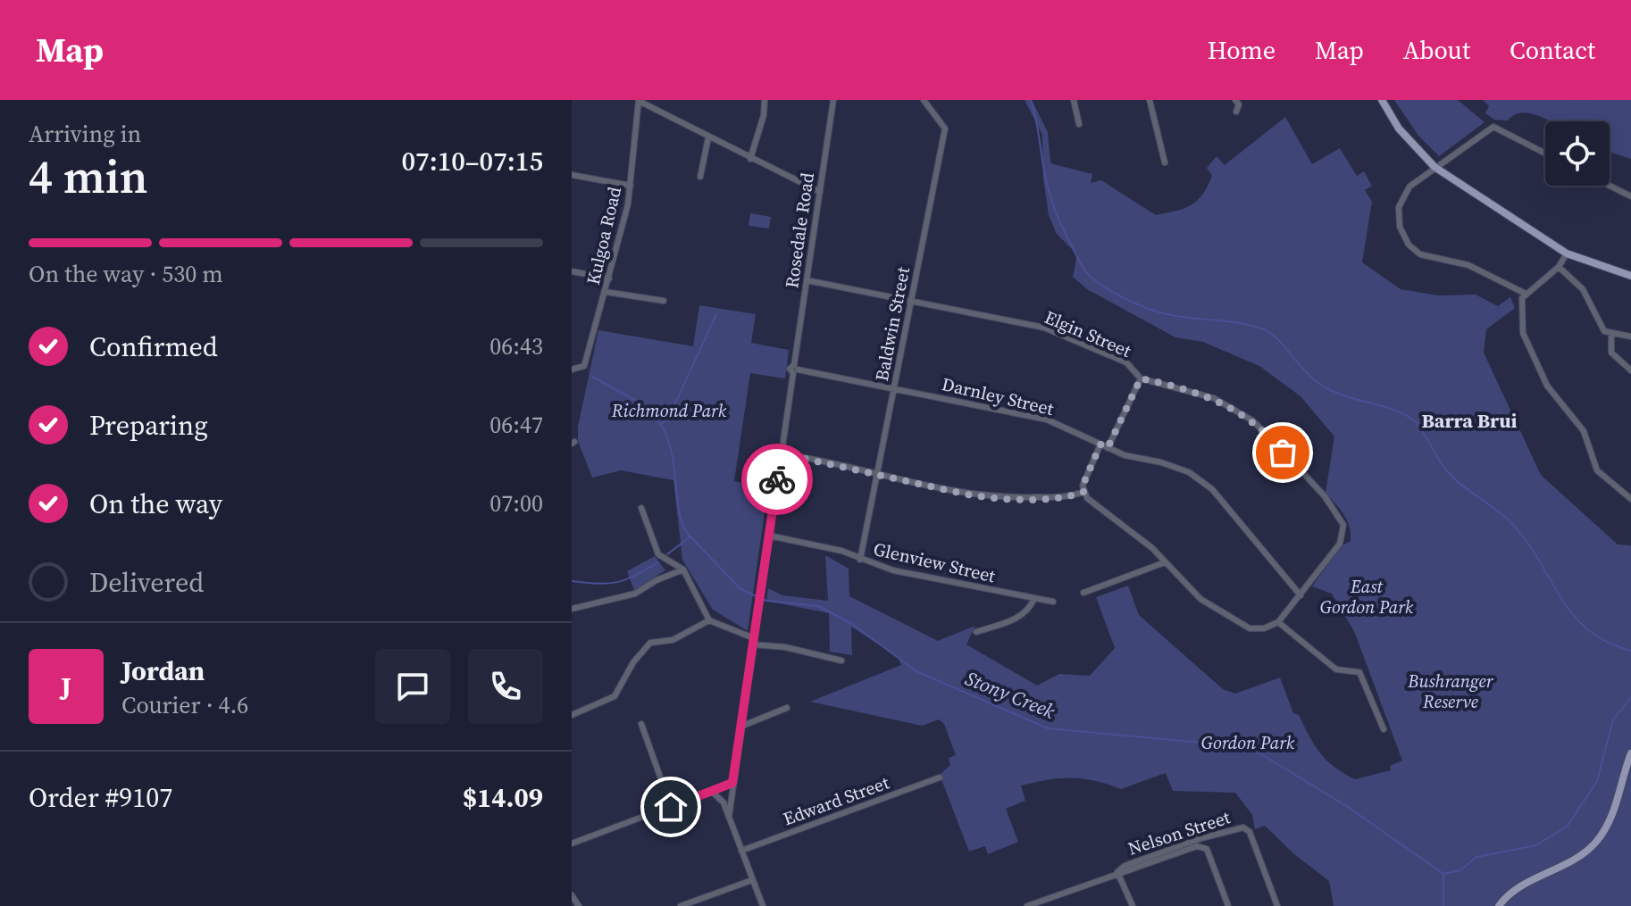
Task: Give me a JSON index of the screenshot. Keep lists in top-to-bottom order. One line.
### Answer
{"streets":{"street":["Rosedale Road","Kulgoa Road","Baldwin Street","Elgin Street","Darnley Street","Glenview Street","Edward Street","Nelson Street"]},"crossings":[["Rosedale Road","Elgin Street"],["Rosedale Road","Darnley Street"],["Rosedale Road","Glenview Street"],["Rosedale Road","Edward Street"],["Baldwin Street","Elgin Street"],["Baldwin Street","Darnley Street"],["Baldwin Street","Glenview Street"],["Elgin Street","Darnley Street"]],"districts":["Barra Brui"],"water":["Stony Creek"],"parks":["Richmond Park","East Gordon Park","Bushranger Reserve","Gordon Park"],"page":{"header":"Map","nav":["Home","Map","About","Contact"],"heading":["4 min","Arriving in","07:10–07:15"],"panel":["Jordan","Courier · 4.6","Order #9107","$14.09"],"bar":"On the way · 530 m","list":[["Confirmed","06:43"],["Preparing","06:47"],["On the way","07:00"],"Delivered"],"round":"J"}}
